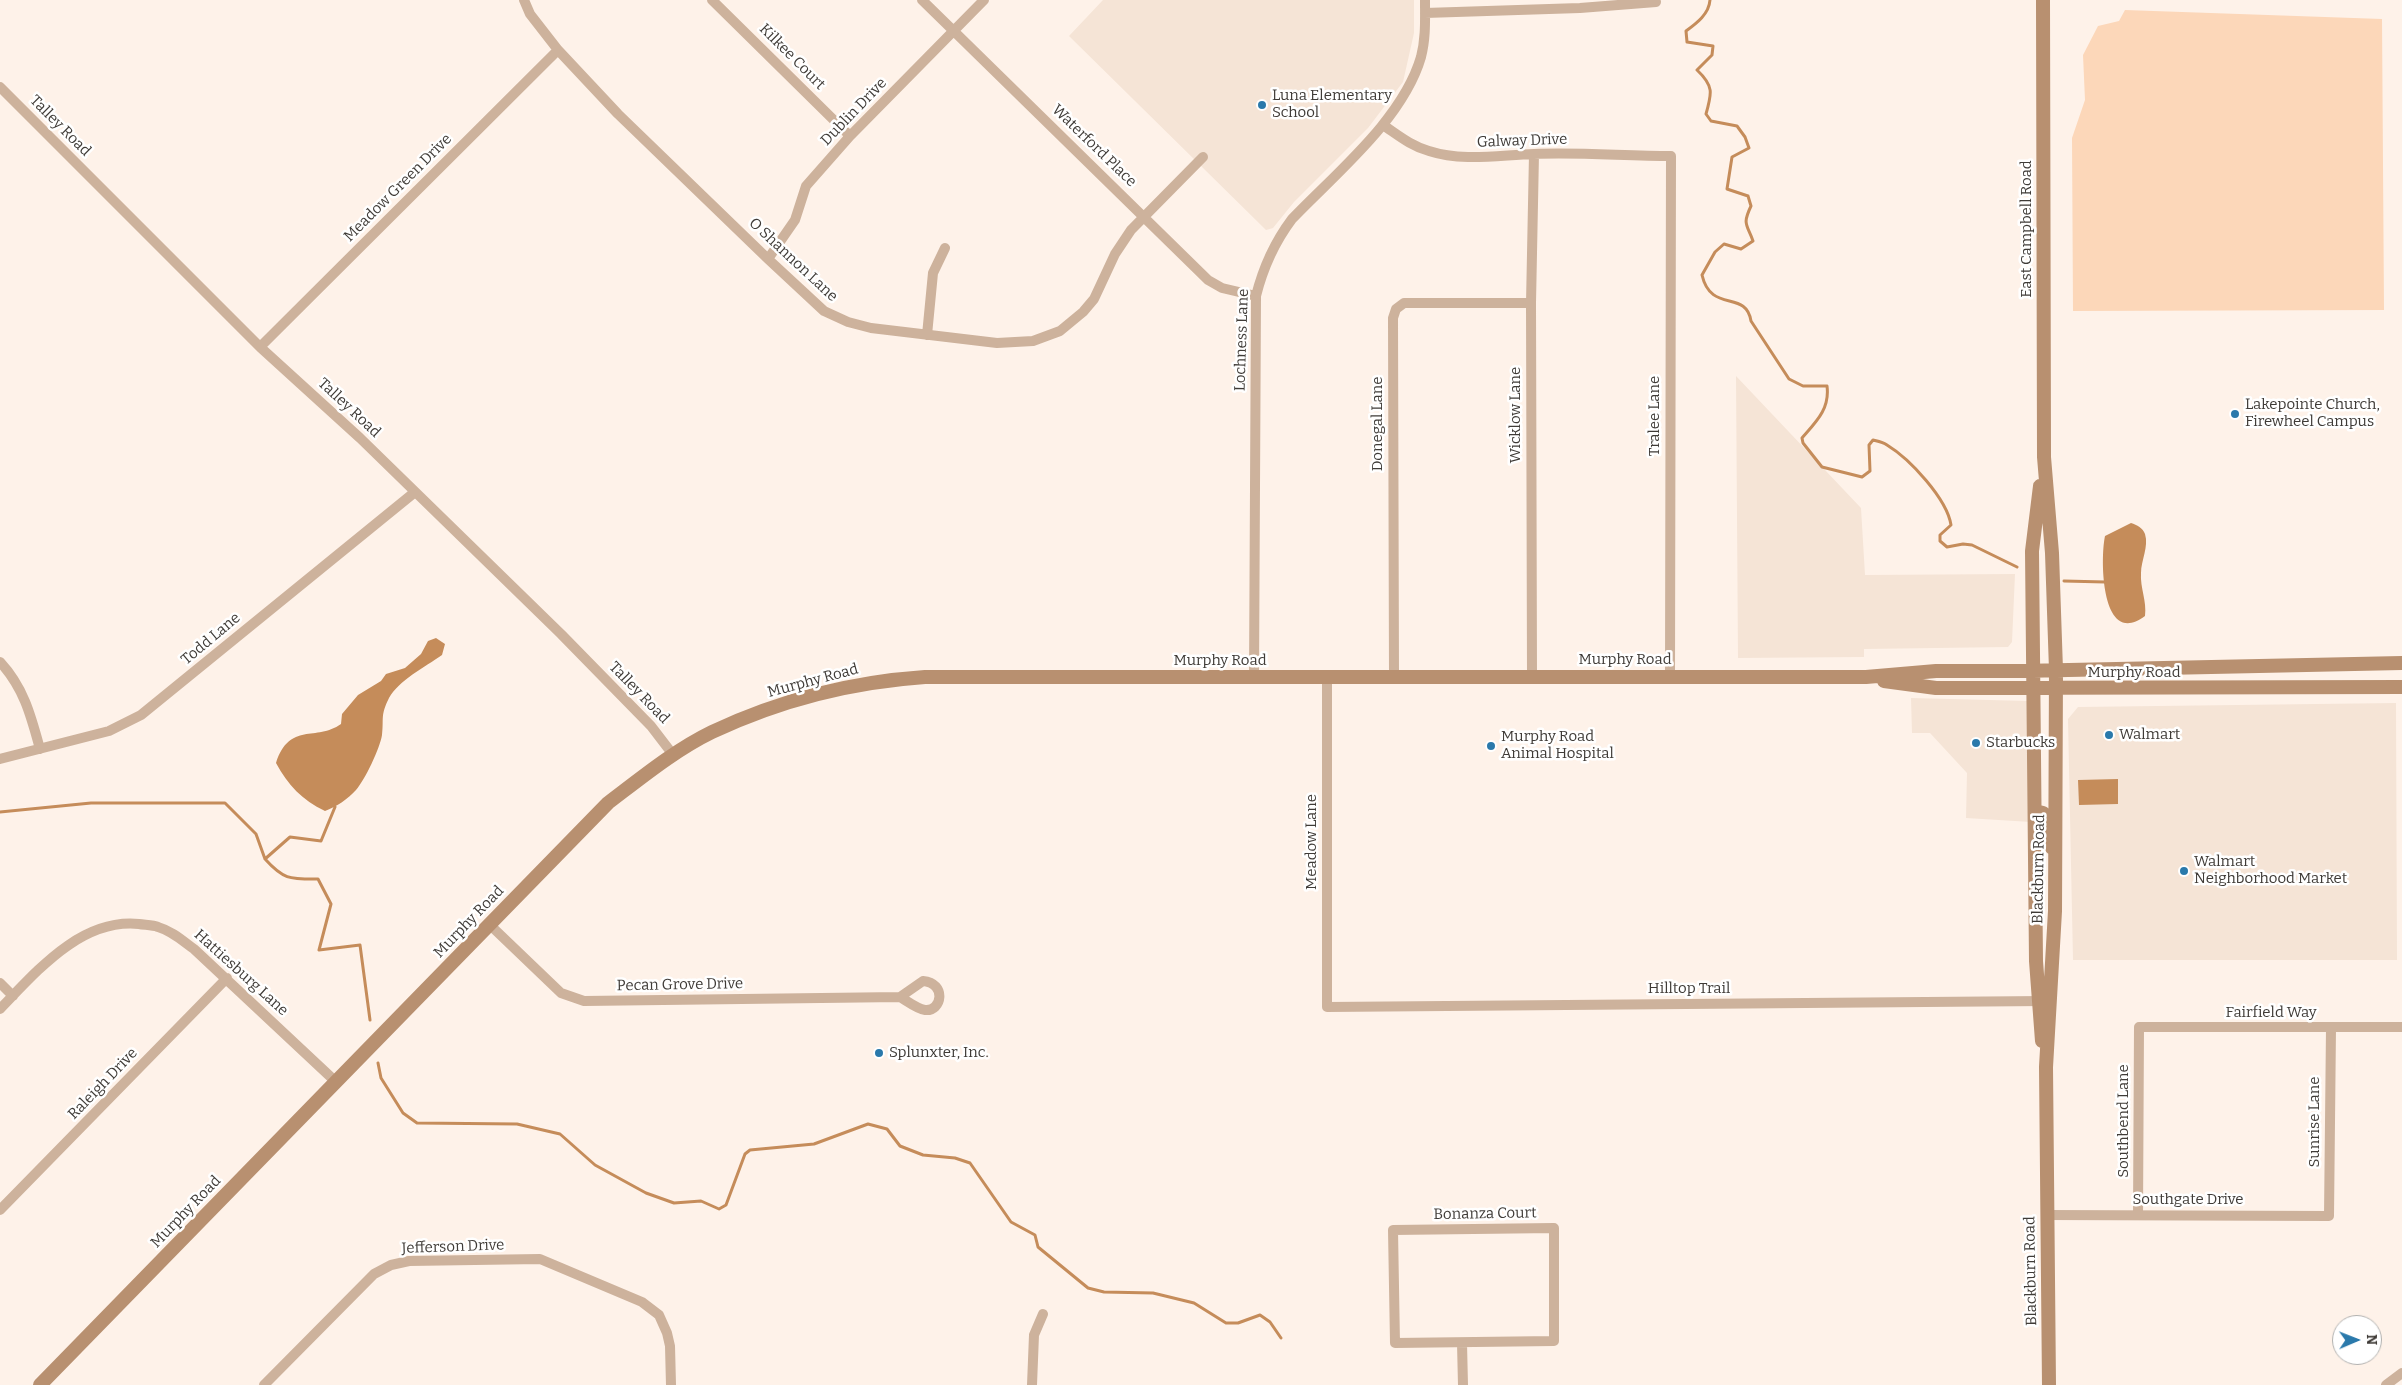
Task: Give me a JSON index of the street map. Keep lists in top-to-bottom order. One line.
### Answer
{"streets":{"main road":["East Campbell Road","Murphy Road","Blackburn Road"],"street":["Kilkee Court","Dublin Drive","Talley Road","Galway Drive","Waterford Place","Meadow Green Drive","O Shannon Lane","Lochness Lane","Wicklow Lane","Tralee Lane","Donegal Lane","Todd Lane","Meadow Lane","Hattiesburg Lane","Pecan Grove Drive","Hilltop Trail","Fairfield Way","Raleigh Drive","Southbend Lane","Sunrise Lane","Southgate Drive","Bonanza Court","Jefferson Drive"]},"crossings":[["Kilkee Court","Dublin Drive"],["Dublin Drive","Waterford Place"],["Dublin Drive","O Shannon Lane"],["Talley Road","Meadow Green Drive"],["Talley Road","Todd Lane"],["Talley Road","Murphy Road"],["Galway Drive","Lochness Lane"],["Galway Drive","Wicklow Lane"],["Galway Drive","Tralee Lane"],["Waterford Place","O Shannon Lane"],["Waterford Place","Lochness Lane"],["Meadow Green Drive","O Shannon Lane"],["East Campbell Road","Murphy Road"],["East Campbell Road","Blackburn Road"],["Lochness Lane","Murphy Road"],["Wicklow Lane","Donegal Lane"],["Wicklow Lane","Murphy Road"],["Tralee Lane","Murphy Road"],["Donegal Lane","Murphy Road"],["Murphy Road","Meadow Lane"],["Murphy Road","Blackburn Road"],["Murphy Road","Hattiesburg Lane"],["Murphy Road","Pecan Grove Drive"],["Meadow Lane","Hilltop Trail"],["Blackburn Road","Hilltop Trail"],["Blackburn Road","Southgate Drive"],["Hattiesburg Lane","Raleigh Drive"],["Fairfield Way","Southbend Lane"],["Fairfield Way","Sunrise Lane"],["Southbend Lane","Southgate Drive"],["Sunrise Lane","Southgate Drive"]],"places":["Luna Elementary School","Lakepointe Church, Firewheel Campus","Walmart","Starbucks","Murphy Road Animal Hospital","Walmart Neighborhood Market","Splunxter, Inc."],"north":"right"}
